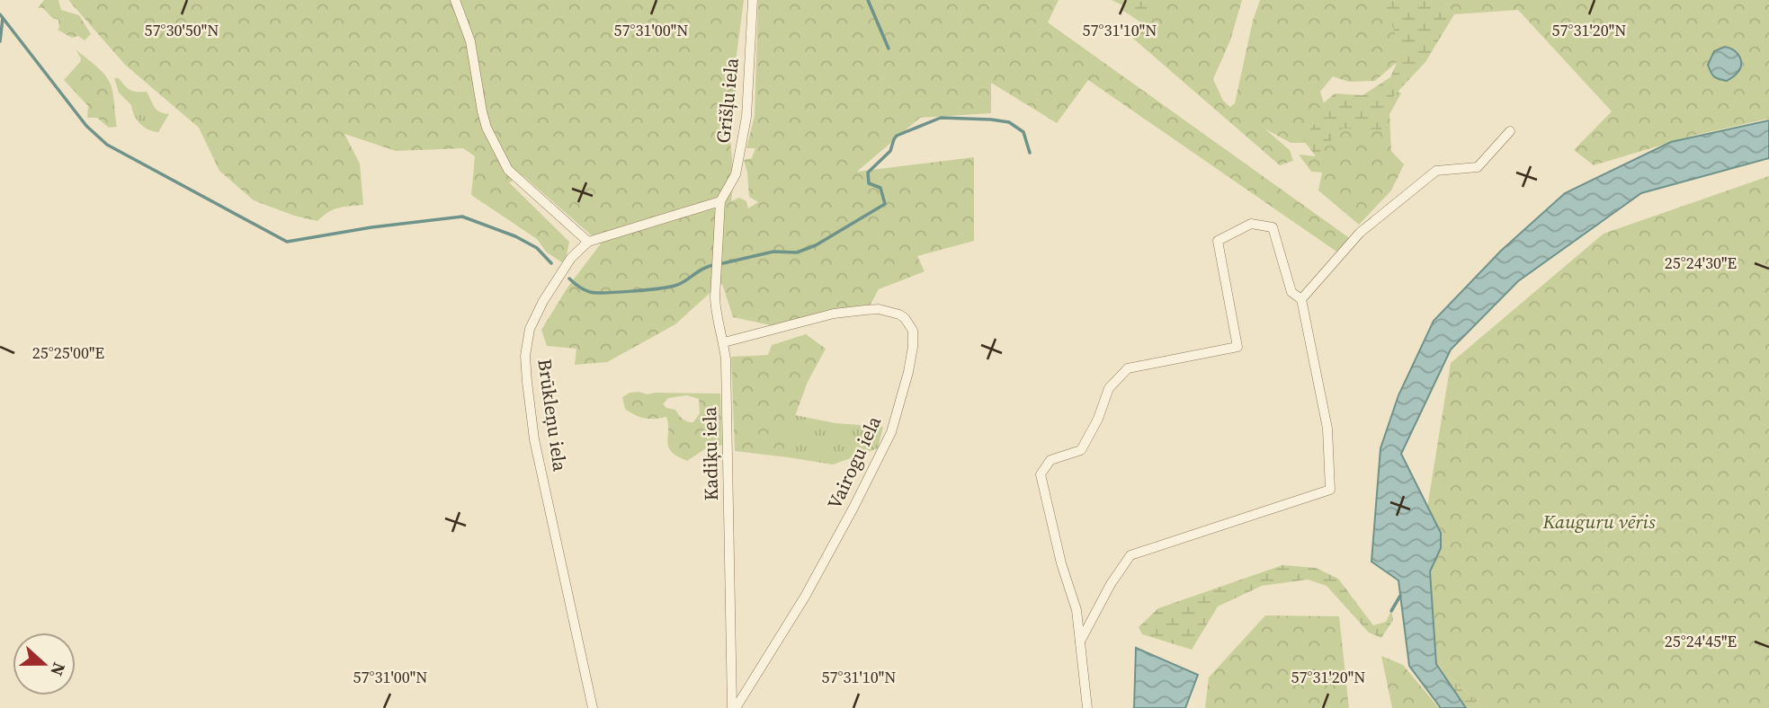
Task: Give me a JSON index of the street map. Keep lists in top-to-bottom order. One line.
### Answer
{"streets":{"street":["Grīšļu iela","Brūkleņu iela","Kadiķu iela","Vairogu iela"]},"crossings":[["Grīšļu iela","Brūkleņu iela"],["Grīšļu iela","Kadiķu iela"],["Brūkleņu iela","Kadiķu iela"],["Kadiķu iela","Vairogu iela"]],"parks":["Kauguru vēris"],"north":"right","coordinates":["57°30'50\"N","57°31'00\"N","57°31'10\"N","57°31'20\"N","25°24'30\"E","25°25'00\"E","25°24'45\"E"]}
